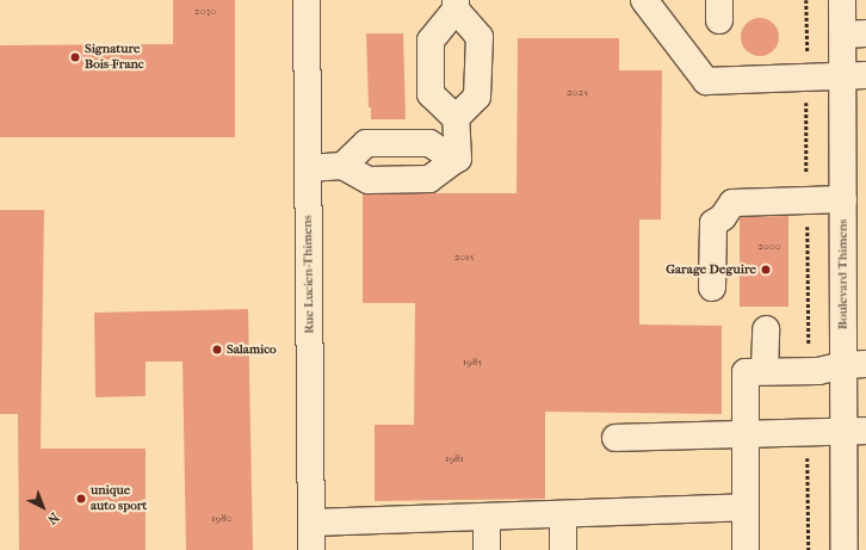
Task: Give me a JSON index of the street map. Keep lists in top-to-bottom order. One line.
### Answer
{"streets":{"street":["Rue Lucien-Thimens","Boulevard Thimens"]},"places":["Signature Bois-Franc","Garage Deguire","Salamico","unique auto sport"],"house_numbers":["2030","2025","2000","2015","1985","1981","1980"],"north":"bottom right"}
